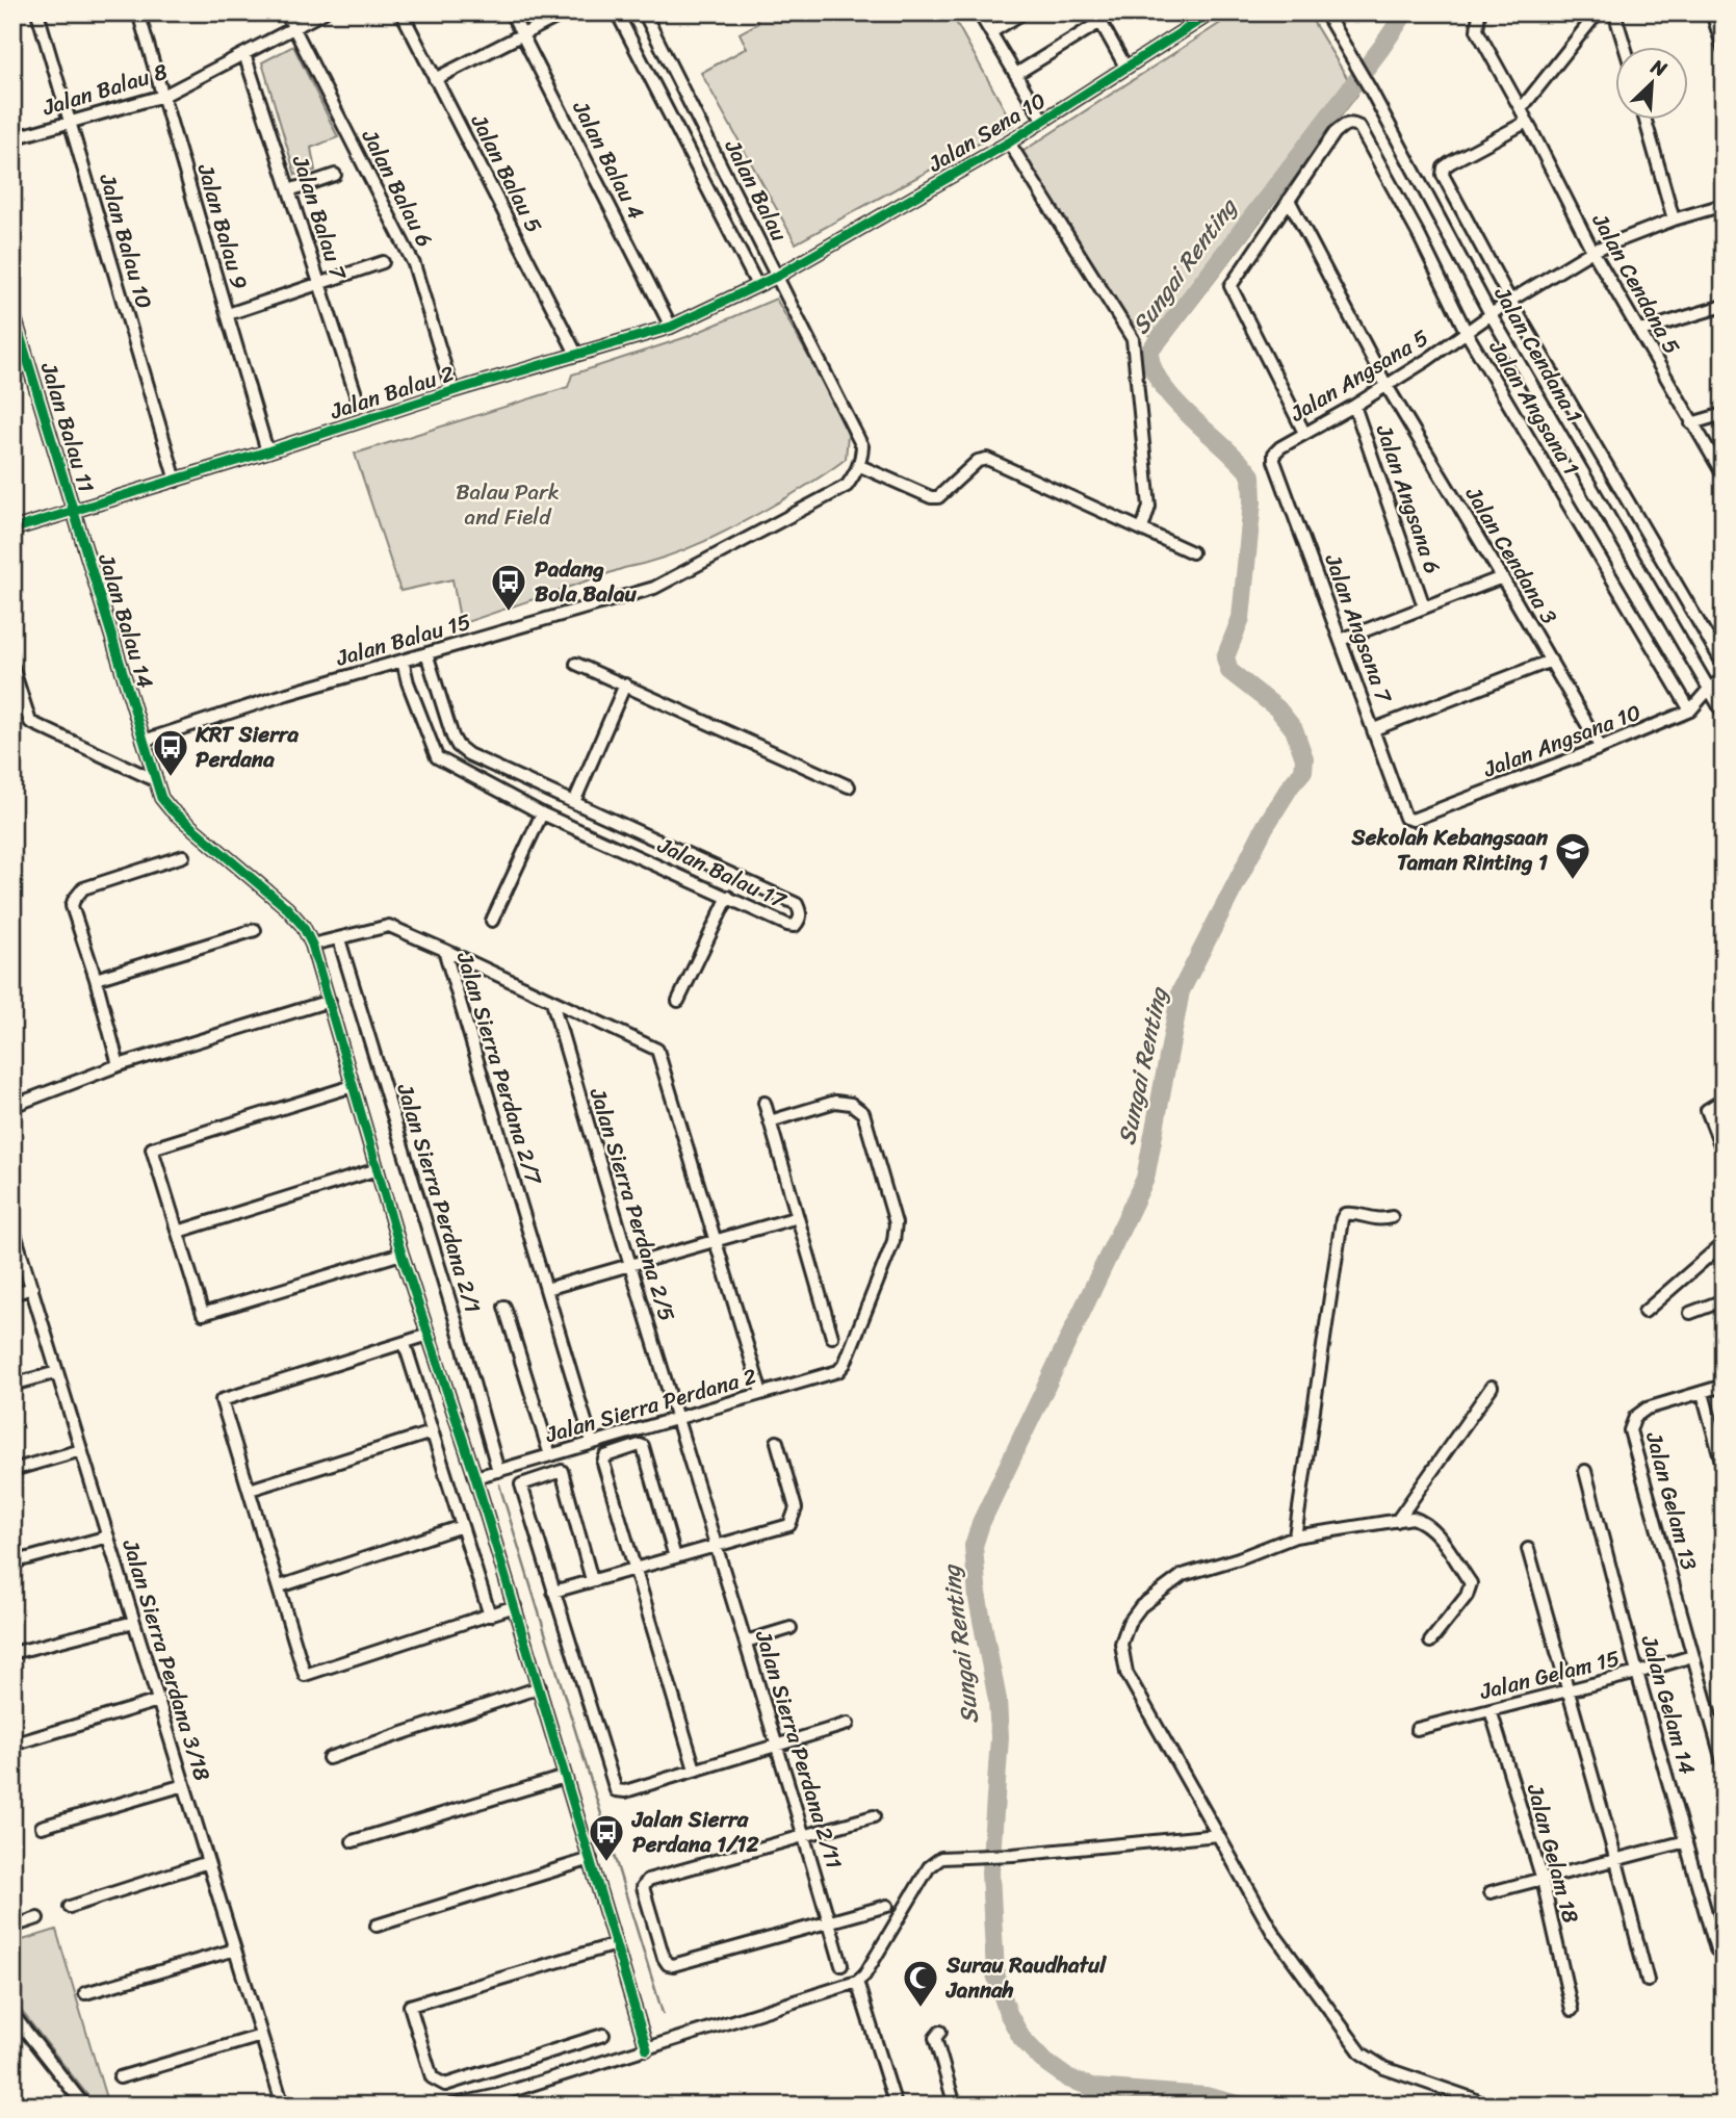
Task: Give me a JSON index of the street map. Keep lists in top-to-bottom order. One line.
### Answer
{"streets":{"street":["Jalan Balau 8","Jalan Sena 10","Jalan Balau 4","Jalan Balau 5","Jalan Balau 6","Jalan Balau","Jalan Balau 7","Jalan Balau 9","Jalan Balau 10","Jalan Cendana 5","Jalan Cendana 1","Jalan Angsana 5","Jalan Balau 2","Jalan Angsana 1","Jalan Balau 11","Jalan Angsana 6","Jalan Cendana 3","Jalan Balau 14","Jalan Angsana 7","Jalan Balau 15","Jalan Angsana 10","Jalan Balau 17","Jalan Sierra Perdana 2/7","Jalan Sierra Perdana 2/1","Jalan Sierra Perdana 2/5","Jalan Sierra Perdana 2","Jalan Gelam 13","Jalan Sierra Perdana 3/18","Jalan Gelam 15","Jalan Gelam 14","Jalan Sierra Perdana 2/11","Jalan Gelam 18"]},"crossings":[["Jalan Balau 8","Jalan Balau 6"],["Jalan Balau 8","Jalan Balau 7"],["Jalan Balau 8","Jalan Balau 9"],["Jalan Balau 8","Jalan Balau 10"],["Jalan Sena 10","Jalan Balau"],["Jalan Sena 10","Jalan Balau 2"],["Jalan Balau 4","Jalan Balau 2"],["Jalan Balau 5","Jalan Balau 2"],["Jalan Balau 6","Jalan Balau 2"],["Jalan Balau","Jalan Balau 2"],["Jalan Balau","Jalan Balau 15"],["Jalan Balau 9","Jalan Balau 2"],["Jalan Balau 10","Jalan Balau 2"],["Jalan Cendana 5","Jalan Cendana 1"],["Jalan Cendana 5","Jalan Angsana 5"],["Jalan Cendana 1","Jalan Angsana 5"],["Jalan Cendana 1","Jalan Angsana 10"],["Jalan Angsana 5","Jalan Angsana 1"],["Jalan Angsana 5","Jalan Angsana 6"],["Jalan Angsana 5","Jalan Cendana 3"],["Jalan Angsana 5","Jalan Angsana 7"],["Jalan Balau 2","Jalan Balau 11"],["Jalan Balau 2","Jalan Balau 14"],["Jalan Angsana 1","Jalan Cendana 3"],["Jalan Angsana 1","Jalan Angsana 10"],["Jalan Balau 11","Jalan Balau 14"],["Jalan Cendana 3","Jalan Angsana 10"],["Jalan Balau 14","Jalan Balau 15"],["Jalan Balau 14","Jalan Sierra Perdana 2/7"],["Jalan Balau 14","Jalan Sierra Perdana 2"],["Jalan Angsana 7","Jalan Angsana 10"],["Jalan Balau 15","Jalan Balau 17"],["Jalan Sierra Perdana 2/7","Jalan Sierra Perdana 2/1"],["Jalan Sierra Perdana 2/7","Jalan Sierra Perdana 2"],["Jalan Sierra Perdana 2/1","Jalan Sierra Perdana 2"],["Jalan Sierra Perdana 2/5","Jalan Sierra Perdana 2"],["Jalan Sierra Perdana 2/5","Jalan Sierra Perdana 2/11"],["Jalan Gelam 13","Jalan Gelam 15"],["Jalan Gelam 15","Jalan Gelam 14"],["Jalan Gelam 15","Jalan Gelam 18"]],"water":["Sungai Renting"],"parks":["Balau Park and Field"],"places":{"bus stop":["Padang Bola Balau","KRT Sierra Perdana","Jalan Sierra Perdana 1/12"],"school or university":["Sekolah Kebangsaan Taman Rinting 1"],"mosque":["Surau Raudhatul Jannah"]},"north":"top right"}
